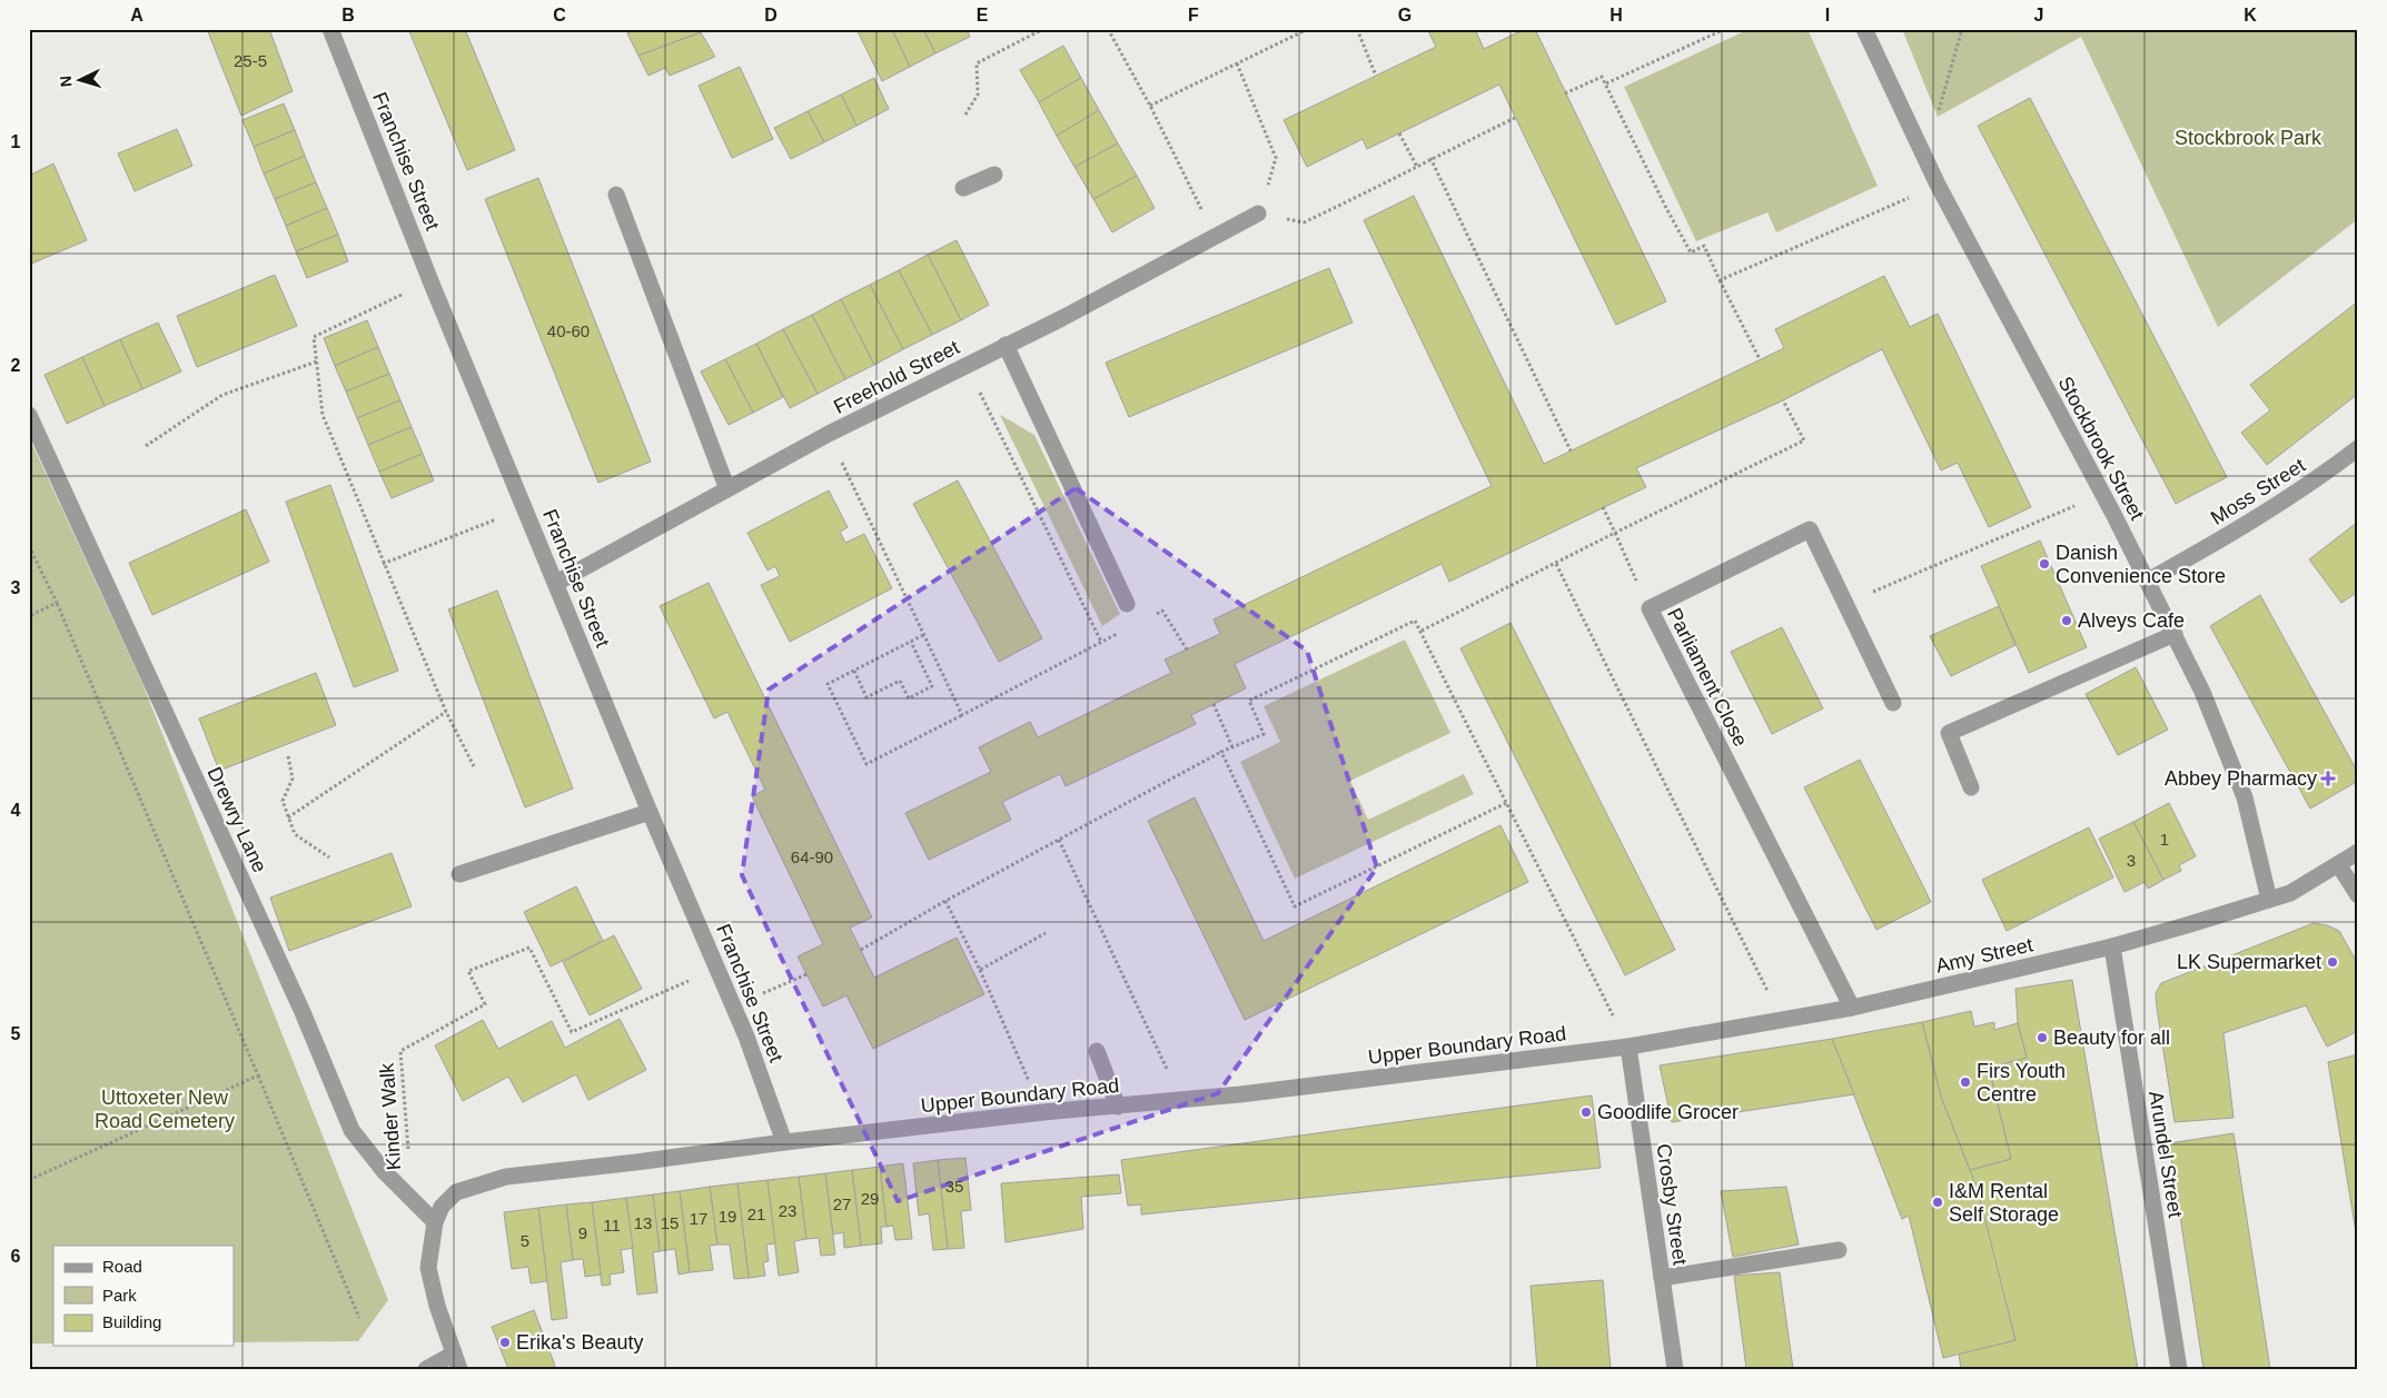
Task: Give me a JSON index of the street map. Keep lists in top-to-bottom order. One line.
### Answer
{"streets":{"street":["Franchise Street","Freehold Street","Stockbrook Street","Moss Street","Parliament Close","Drewry Lane","Amy Street","Upper Boundary Road","Arundel Street","Crosby Street"],"path":["Kinder Walk"]},"crossings":[["Franchise Street","Freehold Street"],["Franchise Street","Upper Boundary Road"],["Franchise Street","Kinder Walk"],["Stockbrook Street","Moss Street"],["Stockbrook Street","Amy Street"],["Parliament Close","Amy Street"],["Drewry Lane","Upper Boundary Road"],["Drewry Lane","Kinder Walk"],["Amy Street","Upper Boundary Road"],["Amy Street","Arundel Street"],["Amy Street","Crosby Street"],["Upper Boundary Road","Crosby Street"]],"parks":["Stockbrook Park","Uttoxeter New Road Cemetery"],"places":{"other":["Danish Convenience Store","Alveys Cafe","LK Supermarket","Beauty for all","Firs Youth Centre","Goodlife Grocer","I&M Rental Self Storage","Erika's Beauty"],"health":["Abbey Pharmacy"]},"house_numbers":["25-5","40-60","1","64-90","3","35","29","27","23","21","19","17","13","15","11","9","5"],"legend":["Road","Park","Building"],"north":"left","grid":{"columns":["A","B","C","D","E","F","G","H","I","J","K"],"rows":["1","2","3","4","5","6"]}}
